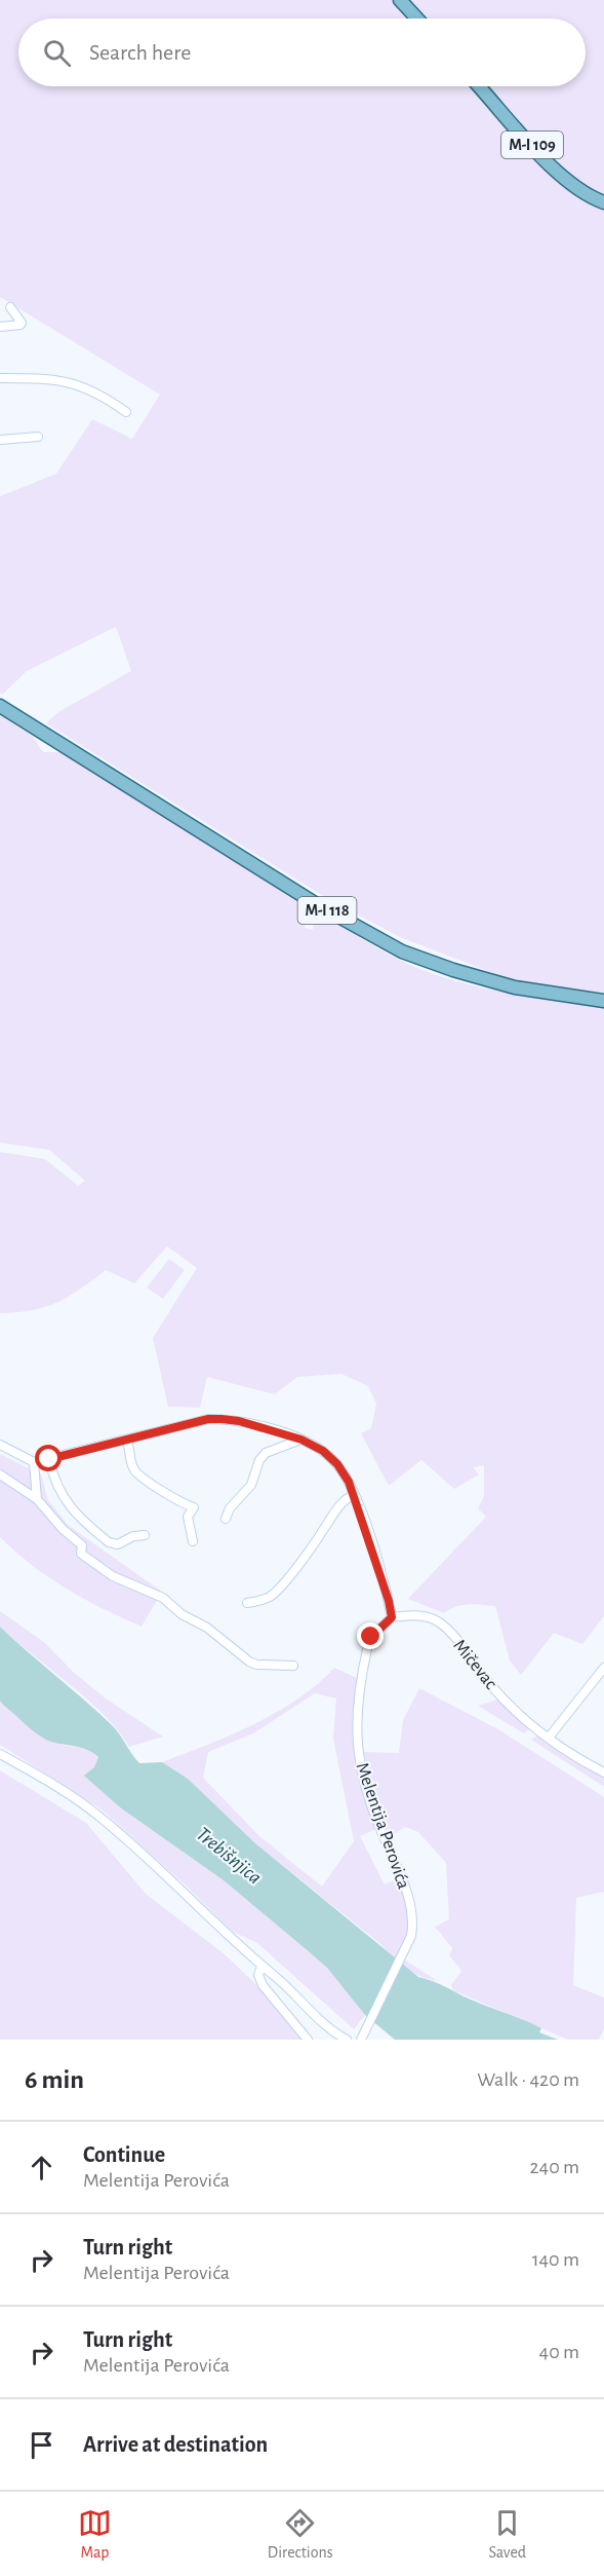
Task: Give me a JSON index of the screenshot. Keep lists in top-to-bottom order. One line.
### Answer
{"streets":{"main road":["M-I 109","M-I 118"],"street":["Mičevac","Melentija Perovića"]},"crossings":[["Mičevac","Melentija Perovića"]],"water":["Trebišnjica"],"page":{"search":"Search here","heading":["6 min","Walk · 420 m"],"list":[["Continue","Melentija Perovića","240 m"],["Turn right","Melentija Perovića","140 m"],["Turn right","Melentija Perovića","40 m"],"Arrive at destination"],"nav":["Map","Directions","Saved"]}}
